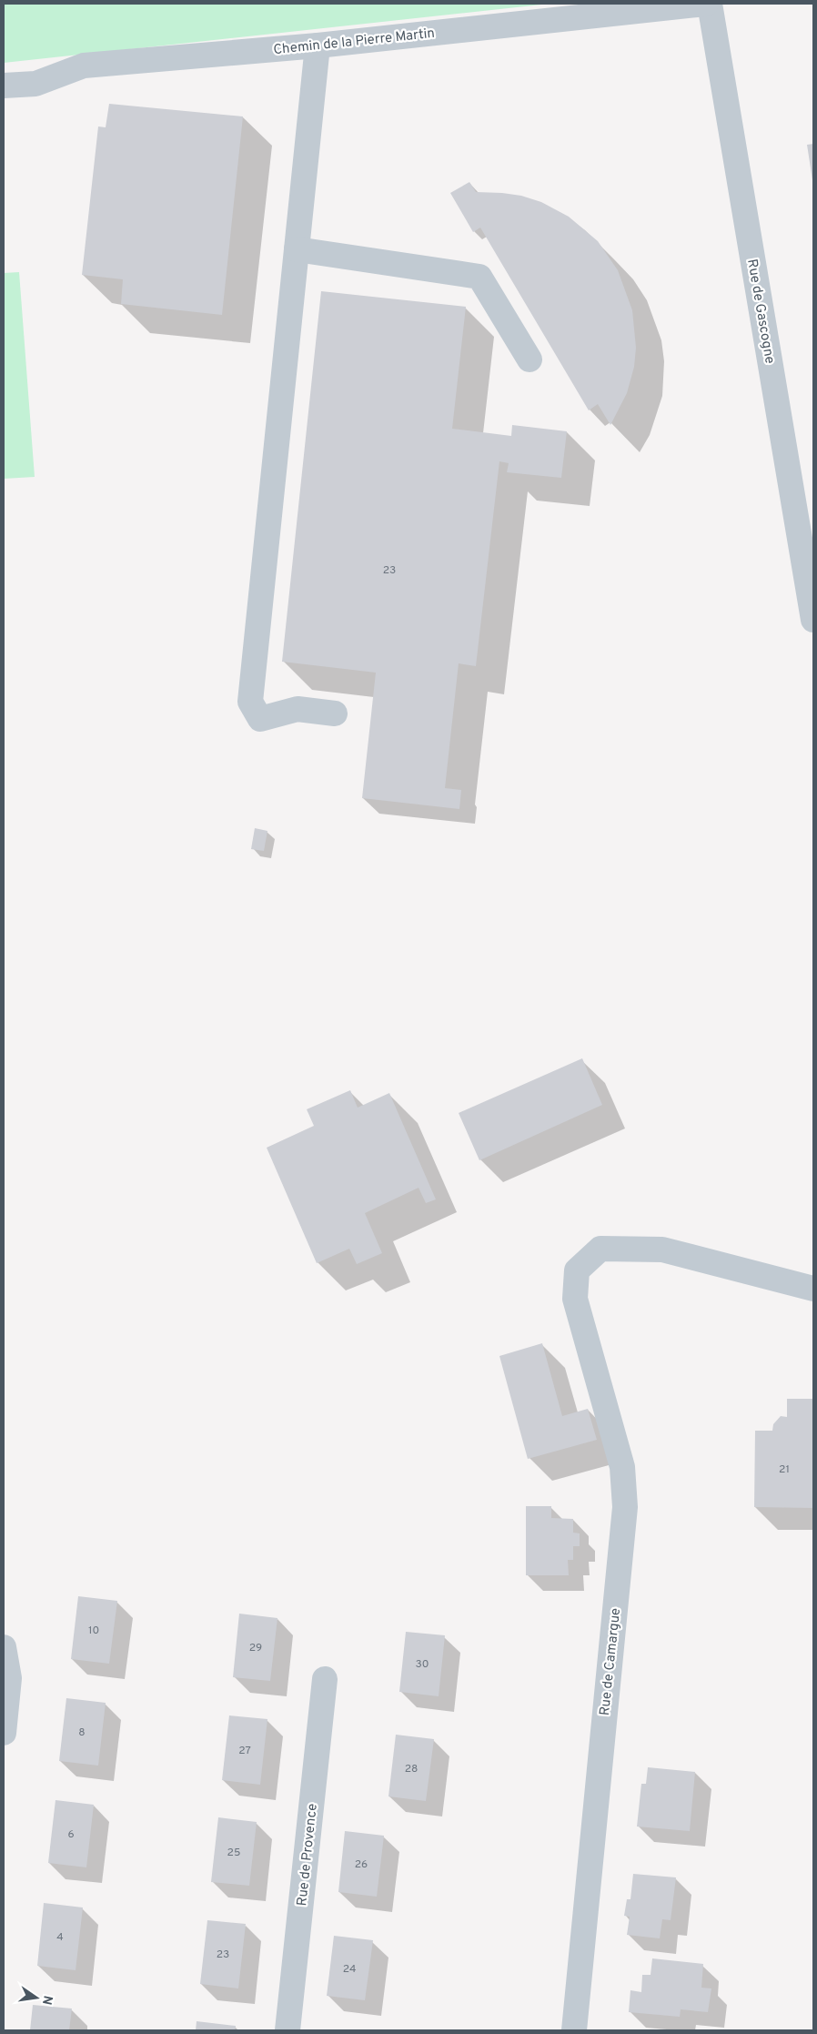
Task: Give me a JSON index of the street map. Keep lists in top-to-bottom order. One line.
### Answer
{"streets":{"street":["Chemin de la Pierre Martin","Rue de Gascogne","Rue de Camargue","Rue de Provence"]},"crossings":[["Chemin de la Pierre Martin","Rue de Gascogne"]],"house_numbers":["23","21","10","29","30","8","27","28","6","25","26","4","23","24"],"north":"right"}
